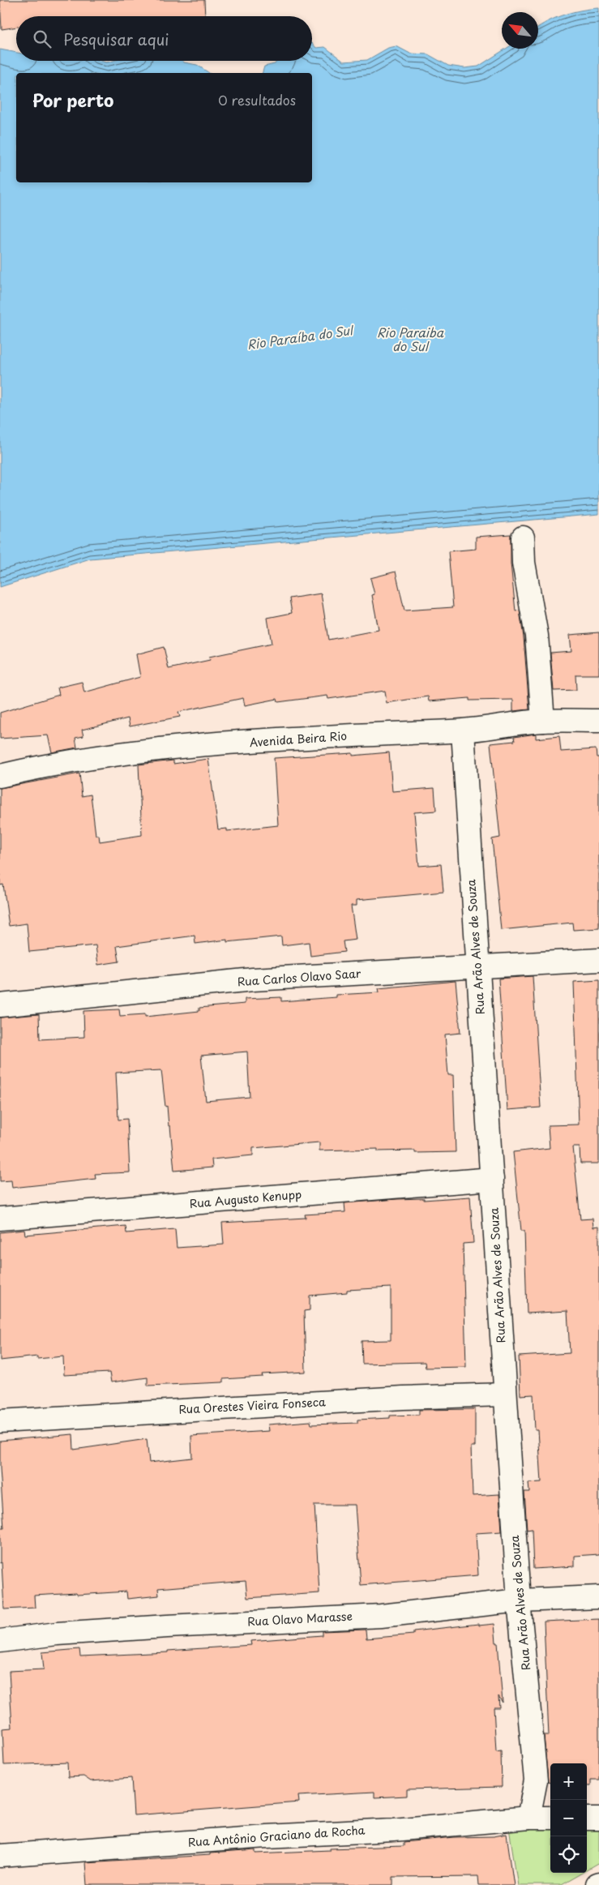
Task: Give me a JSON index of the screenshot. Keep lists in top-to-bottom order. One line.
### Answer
{"streets":{"street":["Avenida Beira Rio","Rua Arão Alves de Souza","Rua Carlos Olavo Saar","Rua Augusto Kenupp","Rua Orestes Vieira Fonseca","Rua Olavo Marasse","Rua Antônio Graciano da Rocha"]},"crossings":[["Avenida Beira Rio","Rua Arão Alves de Souza"],["Rua Arão Alves de Souza","Rua Carlos Olavo Saar"],["Rua Arão Alves de Souza","Rua Augusto Kenupp"],["Rua Arão Alves de Souza","Rua Orestes Vieira Fonseca"],["Rua Arão Alves de Souza","Rua Olavo Marasse"],["Rua Arão Alves de Souza","Rua Antônio Graciano da Rocha"]],"water":["Rio Paraiba do Sul","Rio Paraíba do Sul"],"north":"top left","page":{"search":"Pesquisar aqui","heading":["Por perto","0 resultados"],"map_buttons":["+","−"]}}
